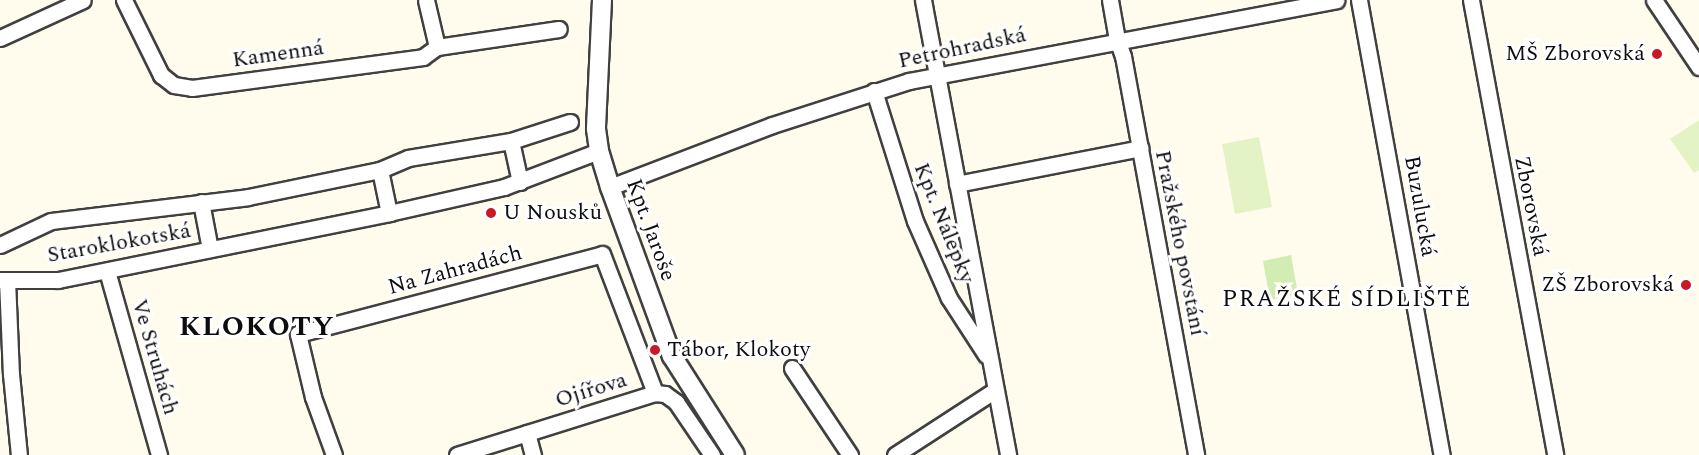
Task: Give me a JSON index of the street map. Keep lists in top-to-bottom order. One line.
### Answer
{"streets":{"street":["Petrohradská","Kamenná","Buzulucká","Zborovská","Kpt. Nálepky","Kpt. Jaroše","Staroklokotská","Pražského povstání","Na Zahradách","Ve Struhách","Ojířova"]},"crossings":[["Petrohradská","Kpt. Nálepky"],["Petrohradská","Kpt. Jaroše"],["Petrohradská","Pražského povstání"],["Kpt. Jaroše","Staroklokotská"],["Staroklokotská","Ve Struhách"],["Na Zahradách","Ojířova"]],"districts":["PRAŽSKÉ SÍDLIŠTĚ","KLOKOTY"],"places":["MŠ Zborovská","U Nousků","ZŠ Zborovská","Tábor, Klokoty"]}
